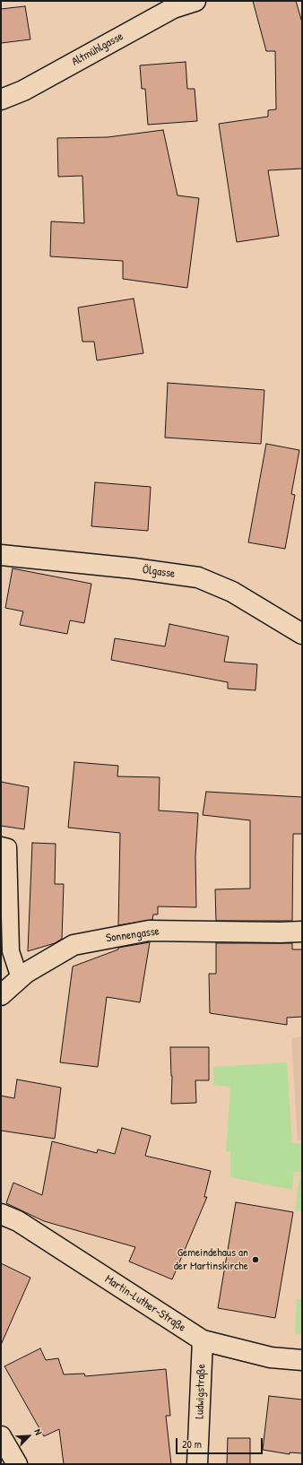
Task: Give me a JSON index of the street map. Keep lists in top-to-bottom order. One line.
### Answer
{"streets":{"street":["Altmühlgasse","Ölgasse","Sonnengasse","Martin-Luther-Straße","Ludwigstraße"]},"crossings":[["Martin-Luther-Straße","Ludwigstraße"]],"places":["Gemeindehaus an der Martinskirche"],"scale_bar":"20 m","north":"top right"}
